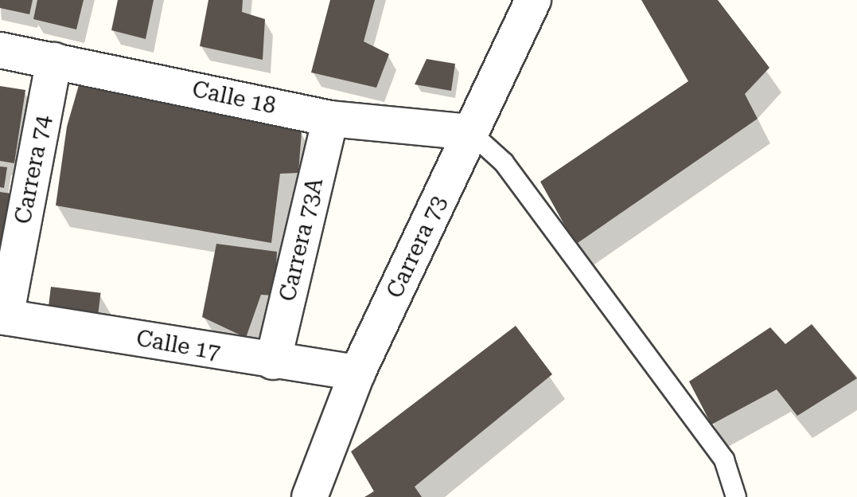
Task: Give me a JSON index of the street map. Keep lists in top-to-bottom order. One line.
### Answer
{"streets":{"street":["Calle 18","Carrera 74","Carrera 73A","Carrera 73","Calle 17"]},"crossings":[["Calle 18","Carrera 74"],["Calle 18","Carrera 73A"],["Calle 18","Carrera 73"],["Carrera 74","Calle 17"],["Carrera 73A","Calle 17"],["Carrera 73","Calle 17"]]}
